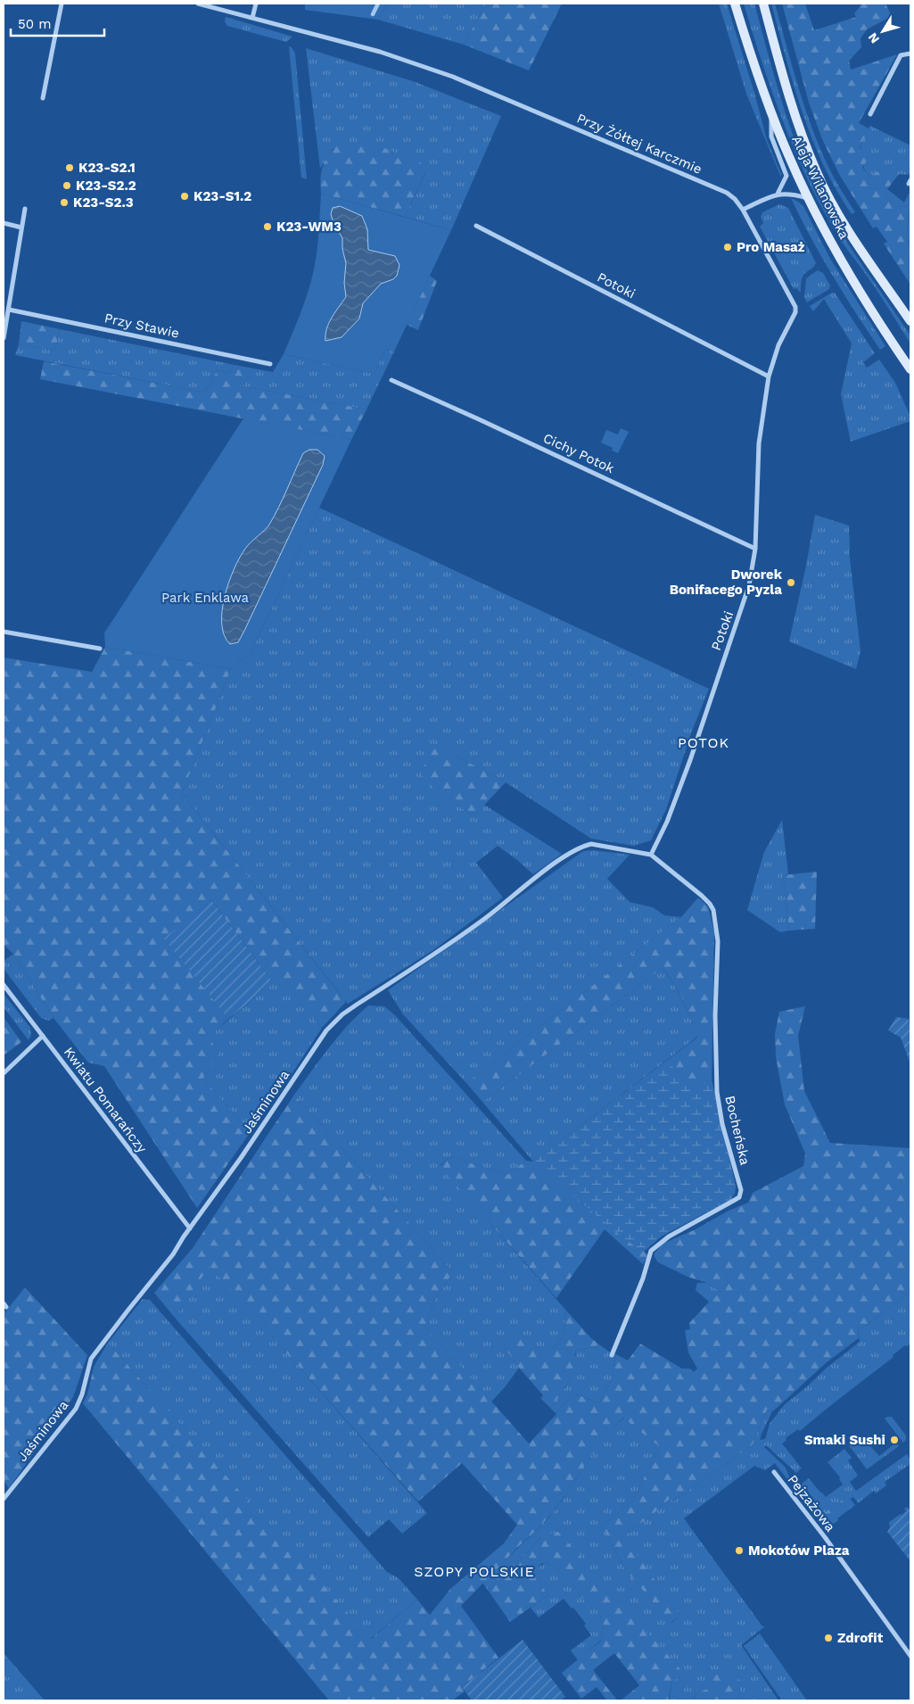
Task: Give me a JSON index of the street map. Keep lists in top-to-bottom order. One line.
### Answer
{"streets":{"main road":["Aleja Wilanowska"],"street":["Przy Żółtej Karczmie","Potoki","Przy Stawie","Cichy Potok","Kwiatu Pomarańczy","Jaśminowa","Bocheńska","Pejzażowa"]},"crossings":[["Przy Żółtej Karczmie","Potoki"],["Potoki","Cichy Potok"],["Potoki","Jaśminowa"],["Potoki","Bocheńska"],["Kwiatu Pomarańczy","Jaśminowa"],["Jaśminowa","Bocheńska"]],"districts":["POTOK","SZOPY POLSKIE"],"parks":["Park Enklawa"],"places":["K23-S2.1","K23-S2.2","K23-S1.2","K23-S2.3","K23-WM3","Pro Masaż","Dworek Bonifacego Pyzla","Smaki Sushi","Mokotów Plaza","Zdrofit"],"scale_bar":"50 m","north":"bottom left"}
